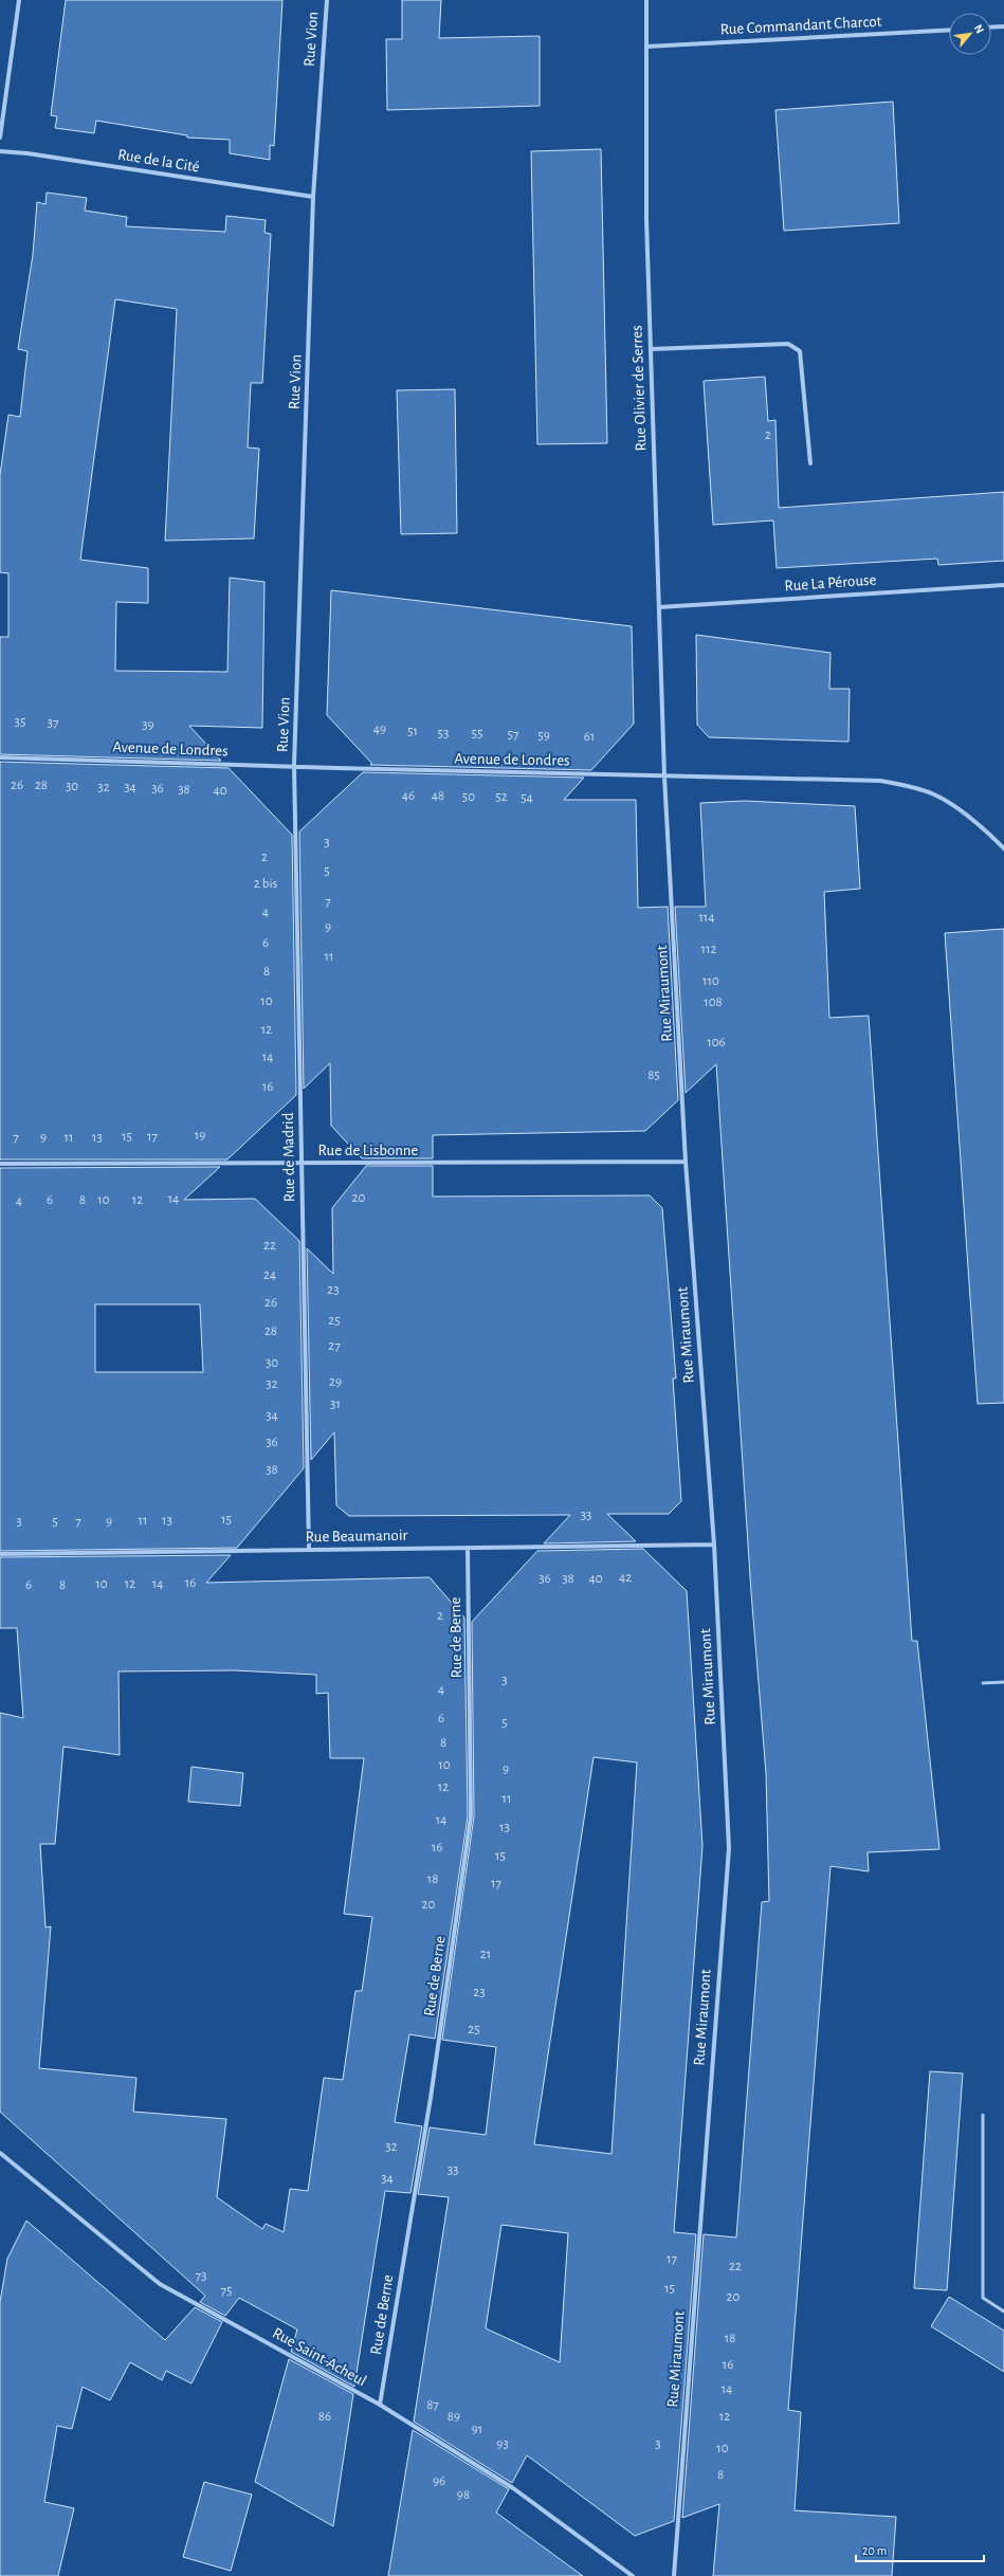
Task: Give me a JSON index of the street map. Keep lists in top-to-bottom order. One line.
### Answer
{"streets":{"street":["Rue Commandant Charcot","Rue Vion","Rue de la Cité","Rue Olivier de Serres","Rue La Pérouse","Avenue de Londres","Rue Miraumont","Rue de Lisbonne","Rue de Madrid","Rue Beaumanoir","Rue de Berne","Rue Saint-Acheul"]},"crossings":[["Rue Commandant Charcot","Rue Olivier de Serres"],["Rue Vion","Rue de la Cité"],["Rue Vion","Avenue de Londres"],["Rue Vion","Rue de Madrid"],["Rue Olivier de Serres","Rue La Pérouse"],["Rue Olivier de Serres","Avenue de Londres"],["Rue Olivier de Serres","Rue Miraumont"],["Avenue de Londres","Rue Miraumont"],["Avenue de Londres","Rue de Madrid"],["Rue Miraumont","Rue de Lisbonne"],["Rue Miraumont","Rue Beaumanoir"],["Rue de Lisbonne","Rue de Madrid"],["Rue de Madrid","Rue Beaumanoir"],["Rue Beaumanoir","Rue de Berne"],["Rue de Berne","Rue Saint-Acheul"]],"house_numbers":["2","35","37","39","49","51","53","55","57","59","61","26","28","30","32","34","36","38","40","46","48","50","52","54","3","2","5","2 bis","7","4","114","9","6","112","11","8","110","10","108","12","106","14","85","16","19","15","17","7","9","11","13","20","14","6","8","10","12","4","22","24","23","26","25","28","27","30","29","32","31","34","36","38","33","15","11","13","3","5","7","9","42","36","38","40","16","10","12","14","6","8","2","3","4","6","5","8","10","9","12","11","14","13","16","15","18","17","20","21","23","25","32","33","34","17","22","73","15","75","20","18","16","14","87","86","89","12","91","93","3","10","8","96","98"],"scale_bar":"20 m","north":"top right"}
